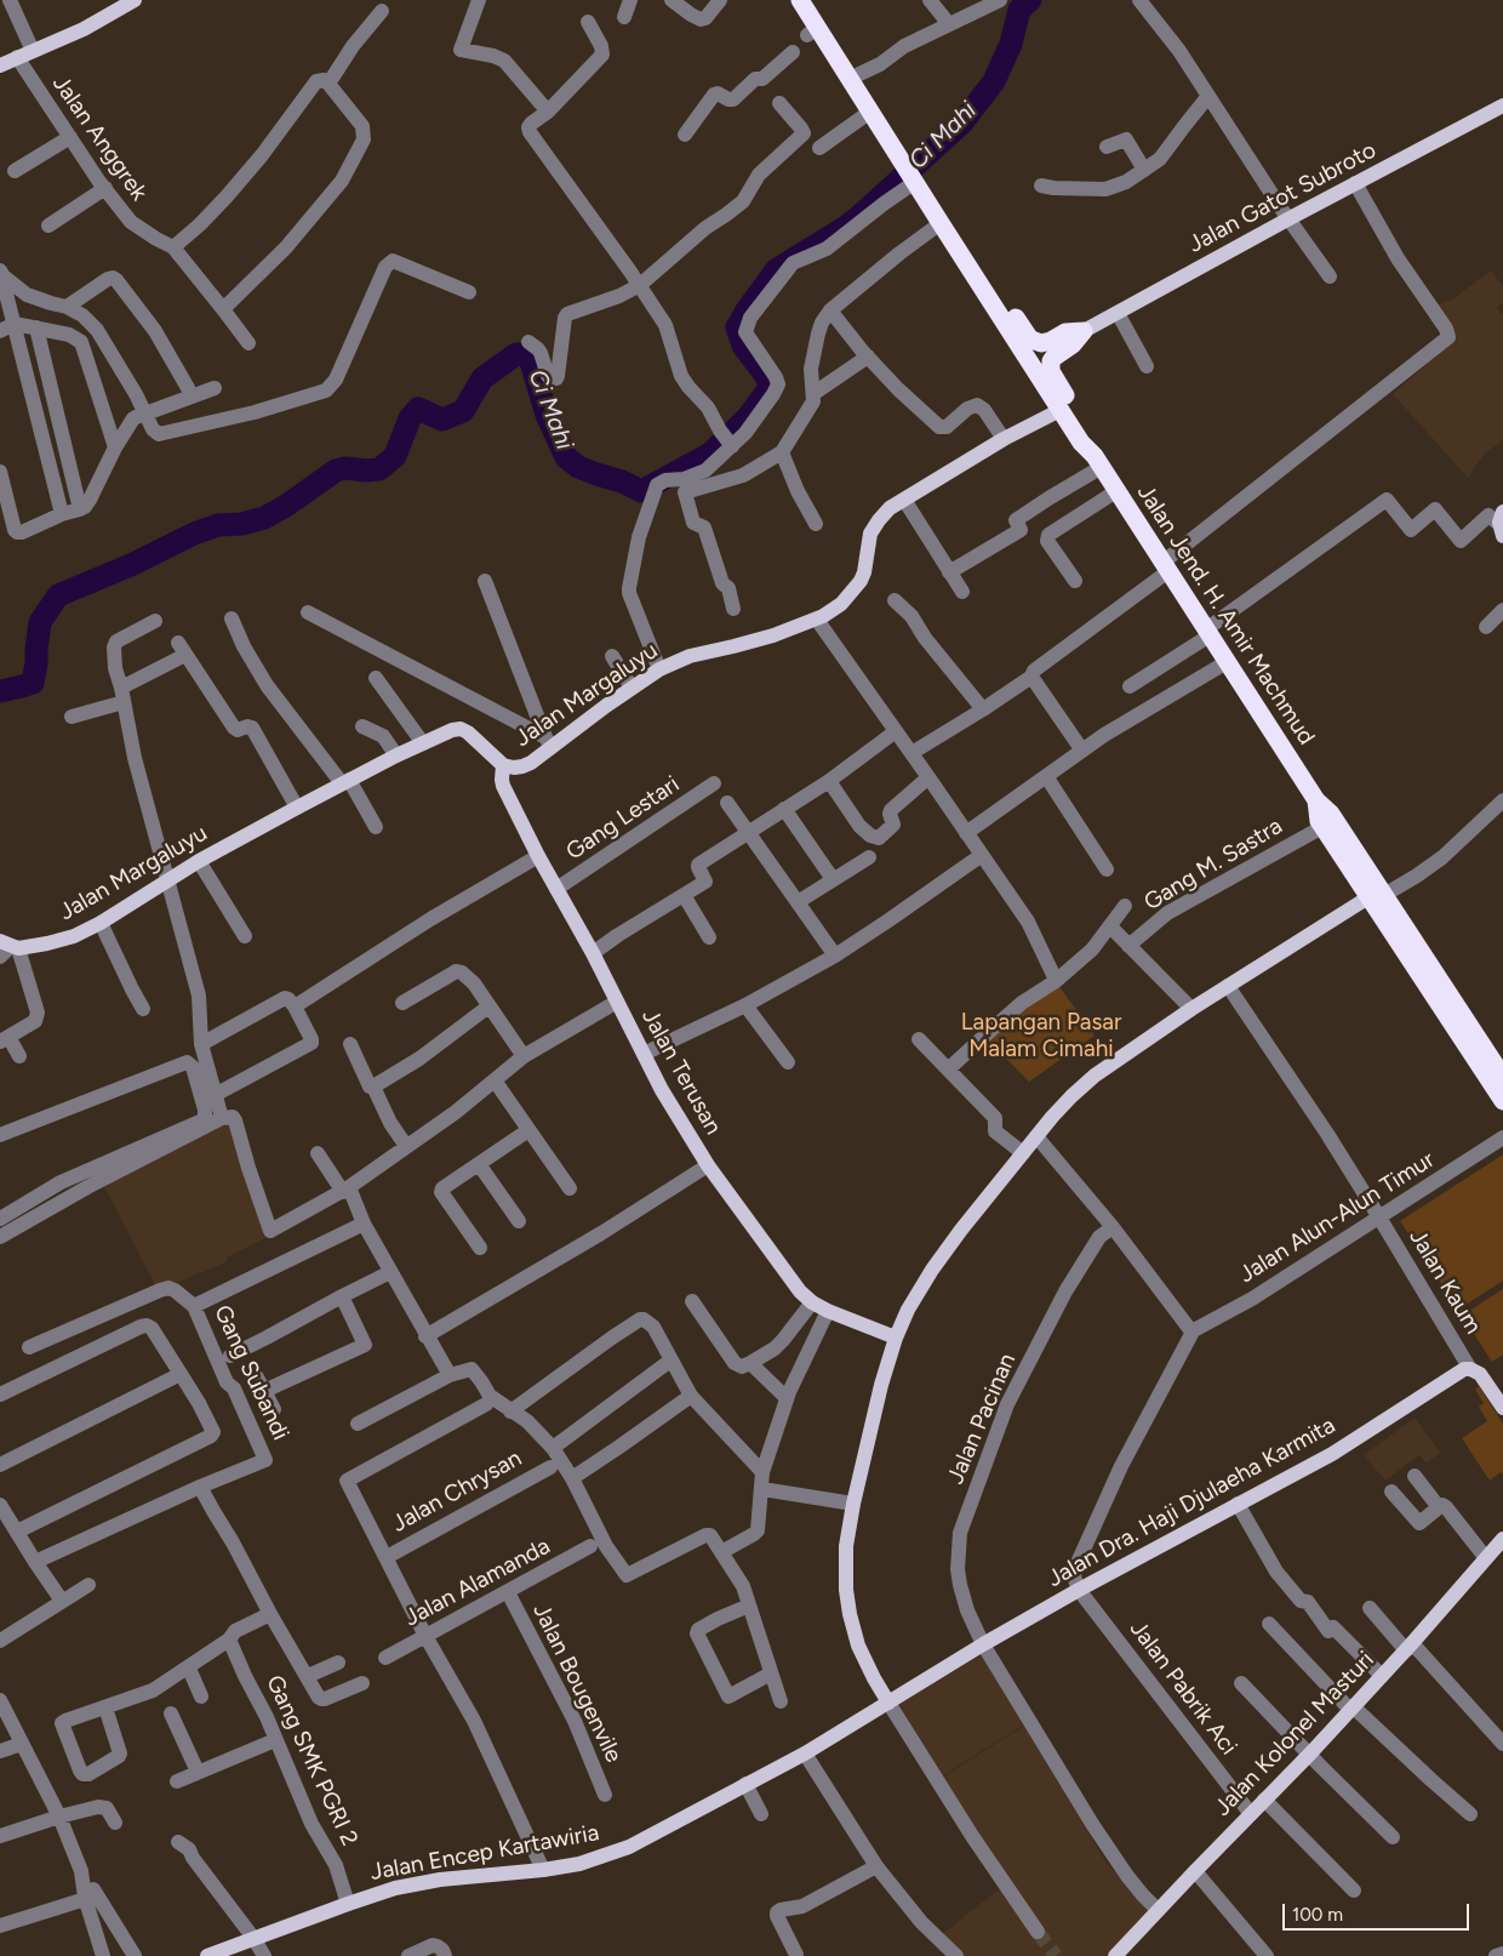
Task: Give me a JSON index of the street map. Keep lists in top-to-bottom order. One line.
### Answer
{"streets":{"highway":["Jalan Jend. H. Amir Machmud"],"main road":["Jalan Gatot Subroto","Jalan Margaluyu","Jalan Terusan","Jalan Dra. Haji Djulaeha Karmita","Jalan Kolonel Masturi","Jalan Encep Kartawiria"],"street":["Jalan Anggrek","Gang Lestari","Gang M. Sastra","Jalan Alun-Alun Timur","Jalan Kaum","Gang Subandi","Jalan Pacinan","Jalan Chrysan","Jalan Alamanda","Jalan Bougenvile","Jalan Pabrik Aci","Gang SMK PGRI 2"]},"crossings":[["Jalan Gatot Subroto","Jalan Jend. H. Amir Machmud"],["Jalan Jend. H. Amir Machmud","Jalan Margaluyu"],["Jalan Jend. H. Amir Machmud","Gang M. Sastra"],["Jalan Margaluyu","Jalan Terusan"],["Gang Lestari","Jalan Terusan"],["Jalan Alun-Alun Timur","Jalan Kaum"],["Jalan Kaum","Jalan Dra. Haji Djulaeha Karmita"],["Jalan Pacinan","Jalan Dra. Haji Djulaeha Karmita"],["Jalan Pacinan","Jalan Kolonel Masturi"],["Jalan Dra. Haji Djulaeha Karmita","Jalan Pabrik Aci"],["Jalan Dra. Haji Djulaeha Karmita","Jalan Encep Kartawiria"],["Jalan Alamanda","Jalan Bougenvile"],["Jalan Pabrik Aci","Jalan Kolonel Masturi"],["Gang SMK PGRI 2","Jalan Encep Kartawiria"]],"water":["Ci Mahi"],"parks":["Lapangan Pasar Malam Cimahi"],"scale_bar":"100 m"}
